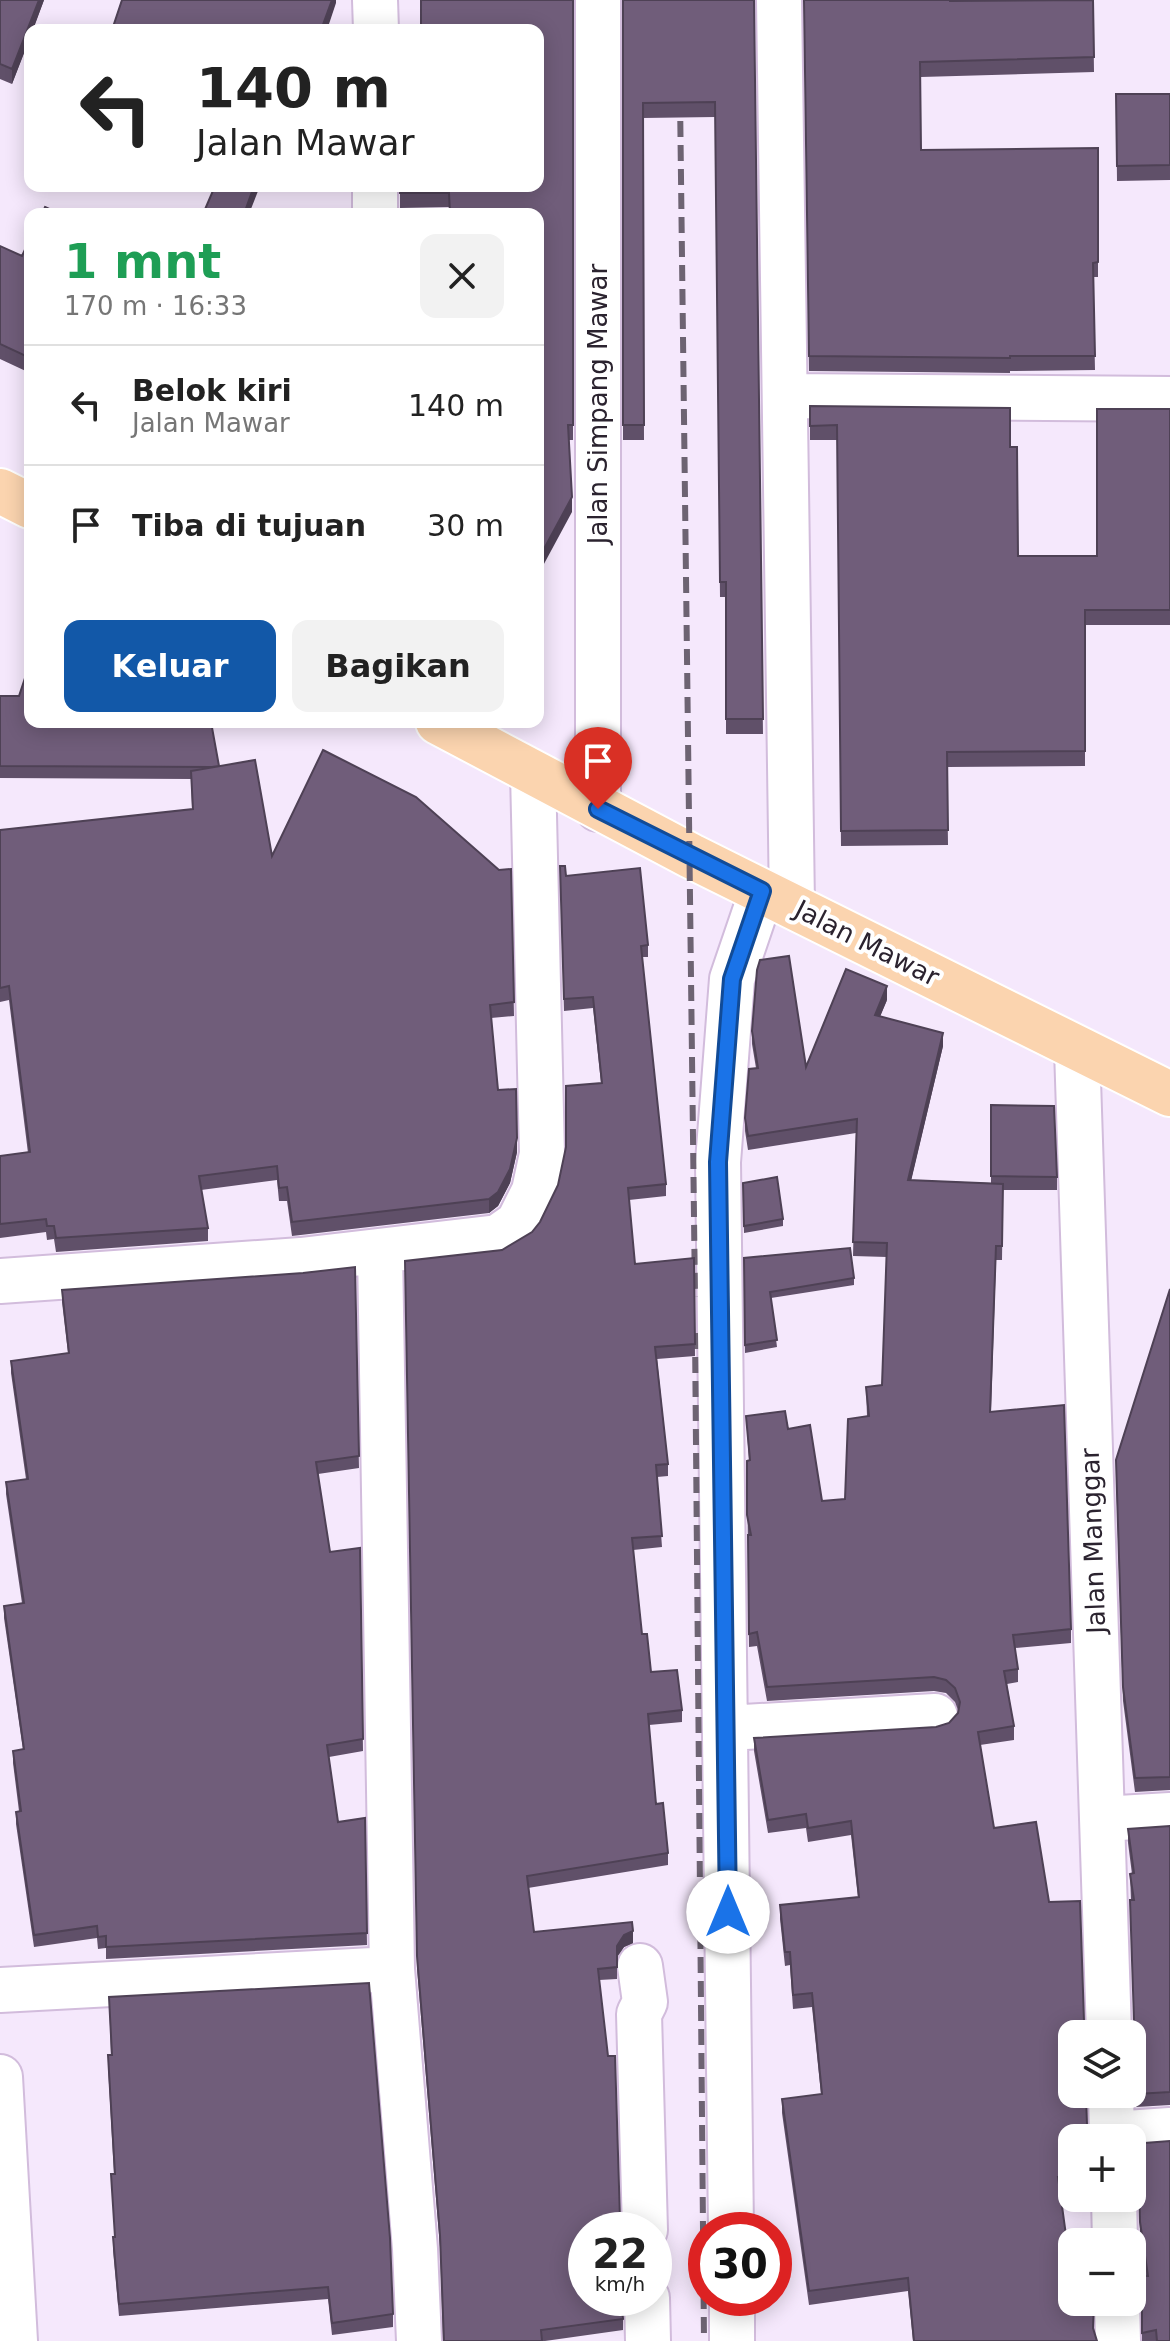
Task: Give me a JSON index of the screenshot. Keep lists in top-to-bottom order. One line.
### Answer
{"streets":{"main road":["Jalan Mawar"],"street":["Jalan Simpang Mawar","Jalan Manggar"]},"crossings":[["Jalan Simpang Mawar","Jalan Mawar"],["Jalan Mawar","Jalan Manggar"]],"page":{"turn":["140 m","Jalan Mawar"],"heading":["1 mnt","170 m · 16:33"],"list":[{"name":"Belok kiri","note":"Jalan Mawar","value":"140 m"},{"name":"Tiba di tujuan","value":"30 m"}],"buttons":["Keluar","Bagikan"],"map_buttons":["+","−"],"speed":"22 km/h","limit":"30"}}
